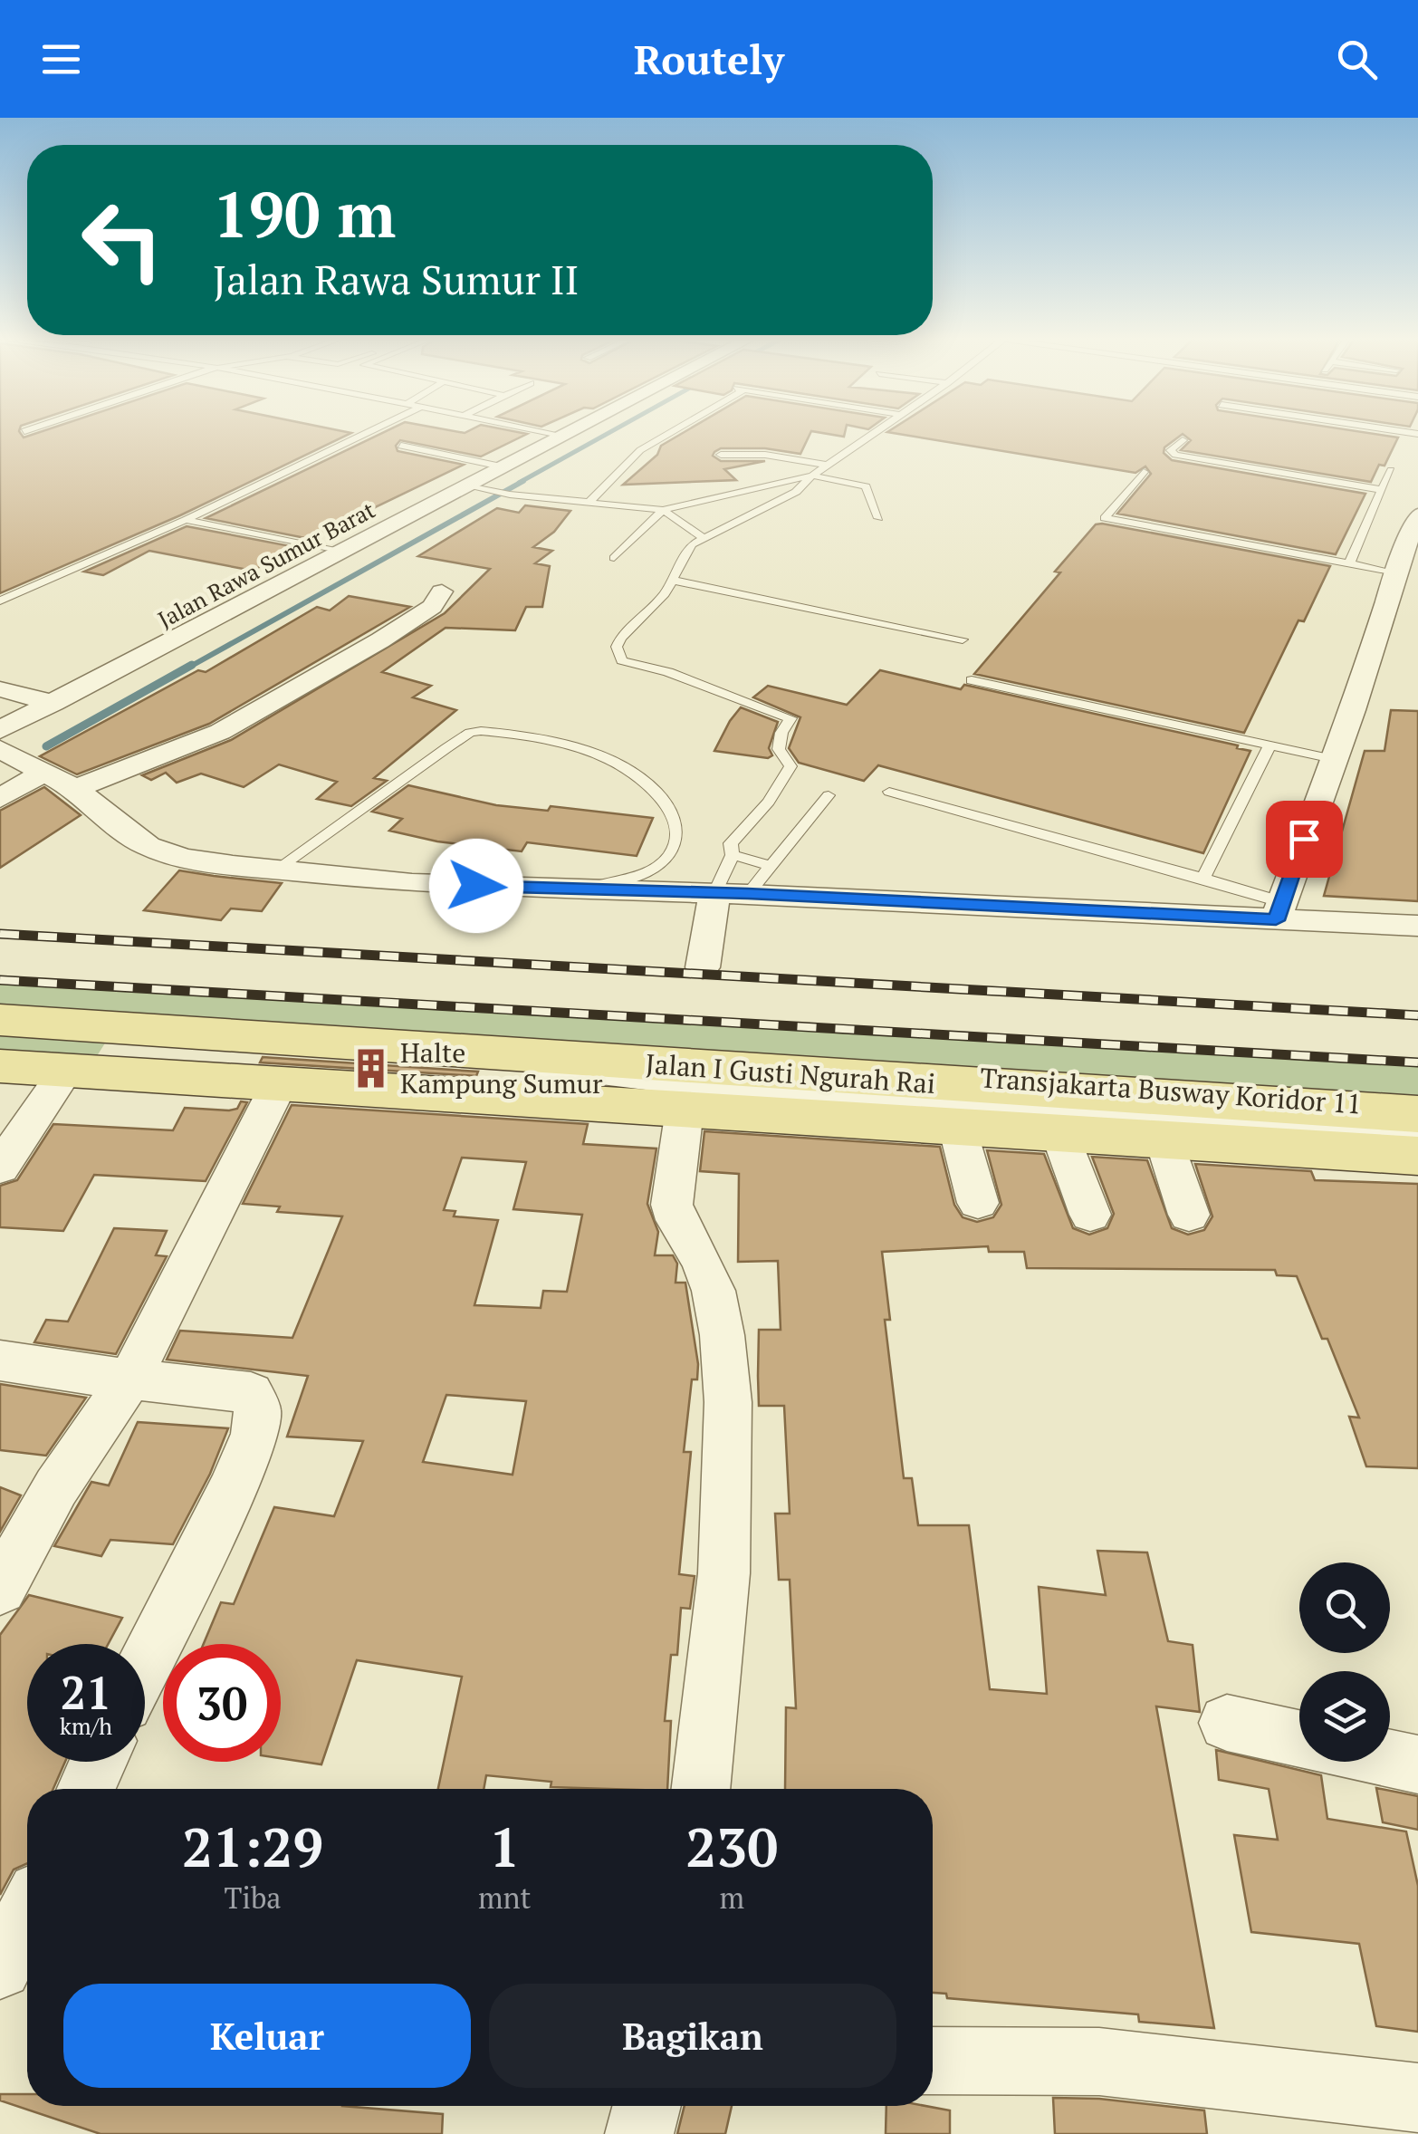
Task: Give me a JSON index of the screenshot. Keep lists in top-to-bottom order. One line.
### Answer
{"streets":{"main road":["Jalan I Gusti Ngurah Rai"],"street":["Jalan Rawa Sumur Barat"],"lane":["Transjakarta Busway Koridor 11"]},"places":{"building":["Halte Kampung Sumur"]},"page":{"header":"Routely","turn":["190 m","Jalan Rawa Sumur II"],"speed":"21 km/h","limit":"30","eta":["21:29","Tiba","1","mnt","230","m"],"buttons":["Keluar","Bagikan"]}}
